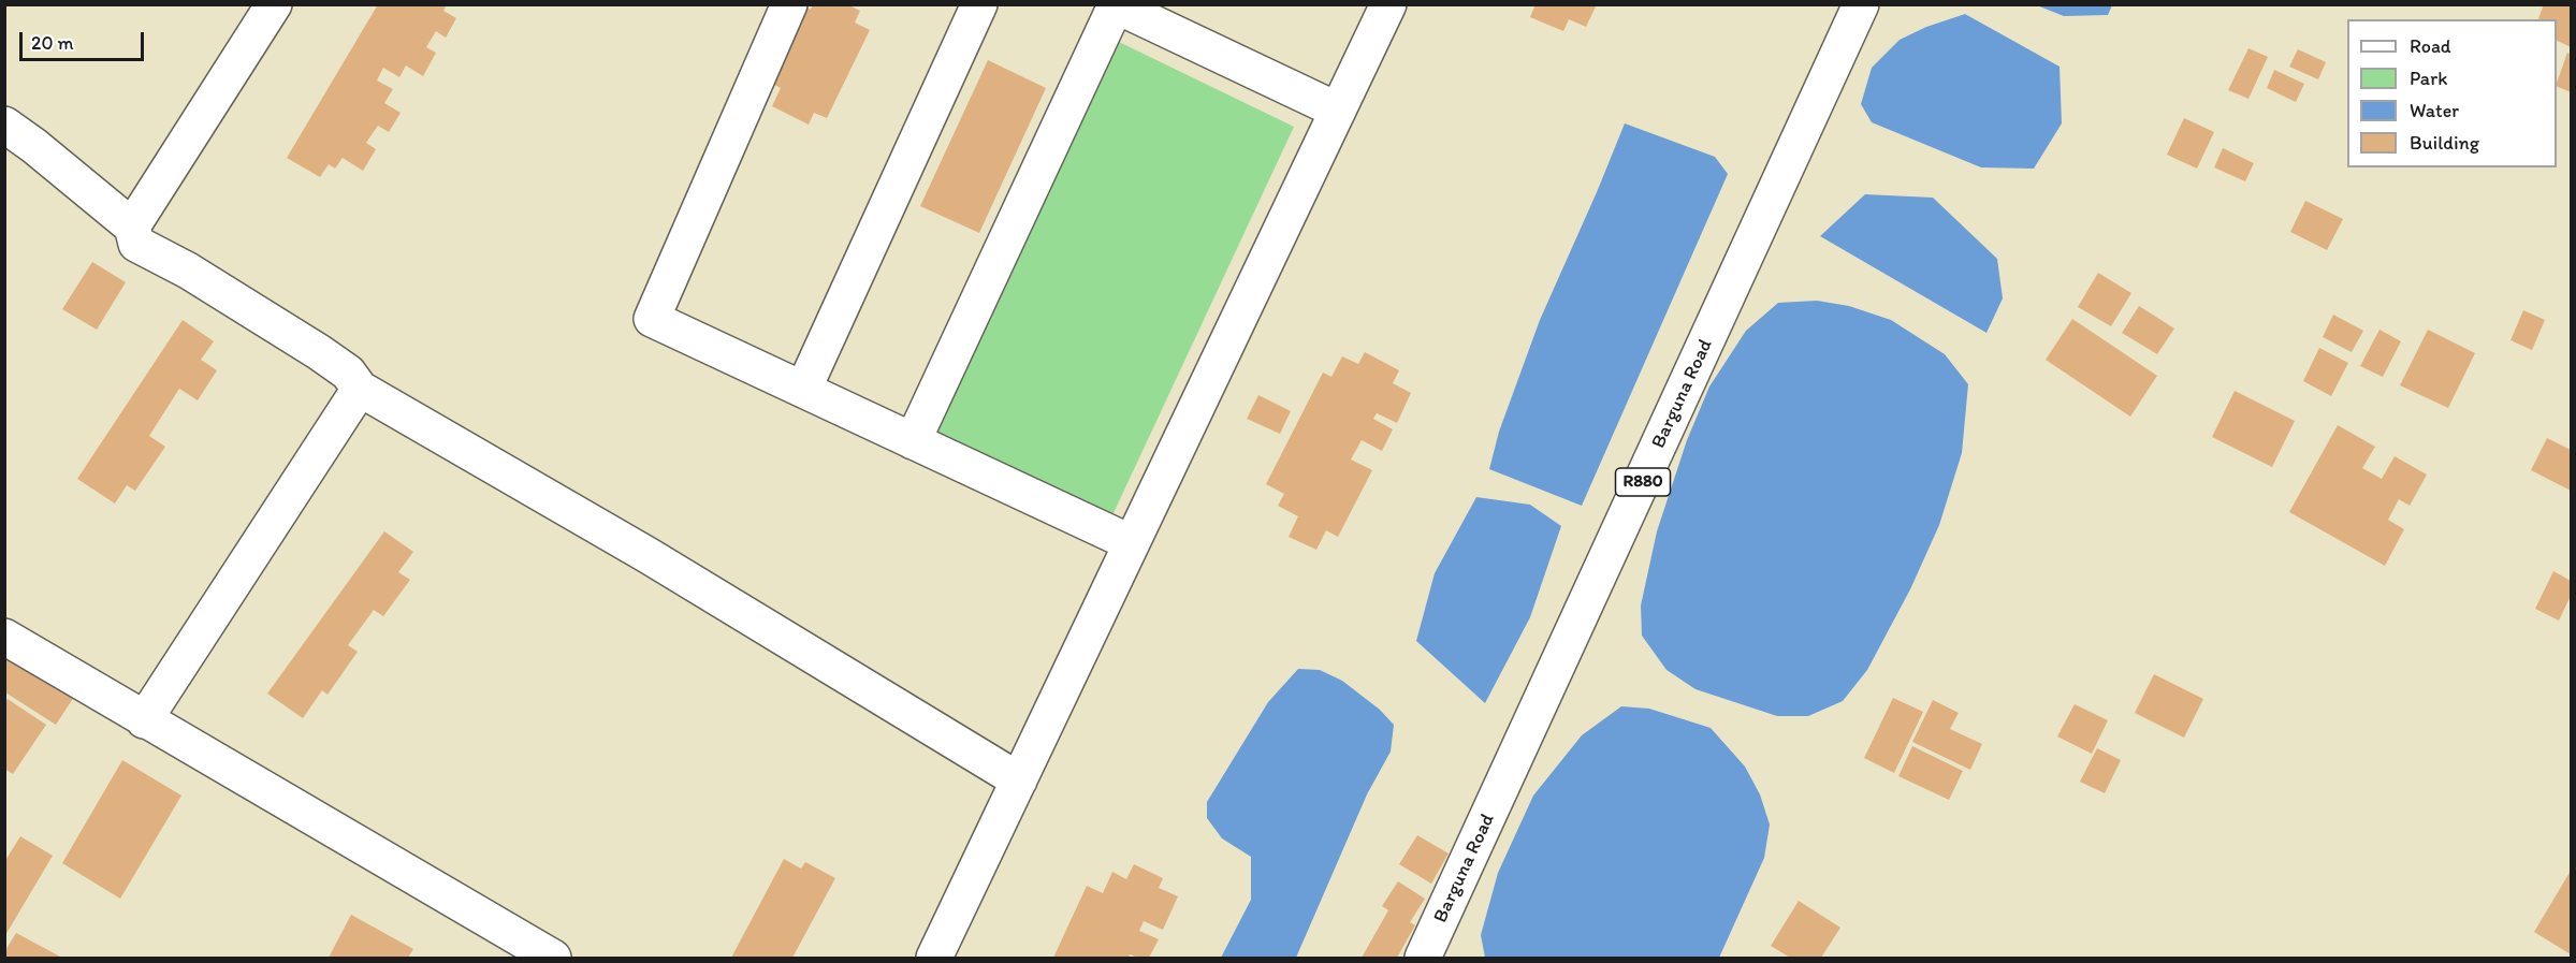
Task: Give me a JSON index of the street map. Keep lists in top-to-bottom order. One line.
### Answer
{"streets":{"street":["Barguna Road","R880"]},"legend":["Road","Park","Water","Building"],"scale_bar":"20 m"}
